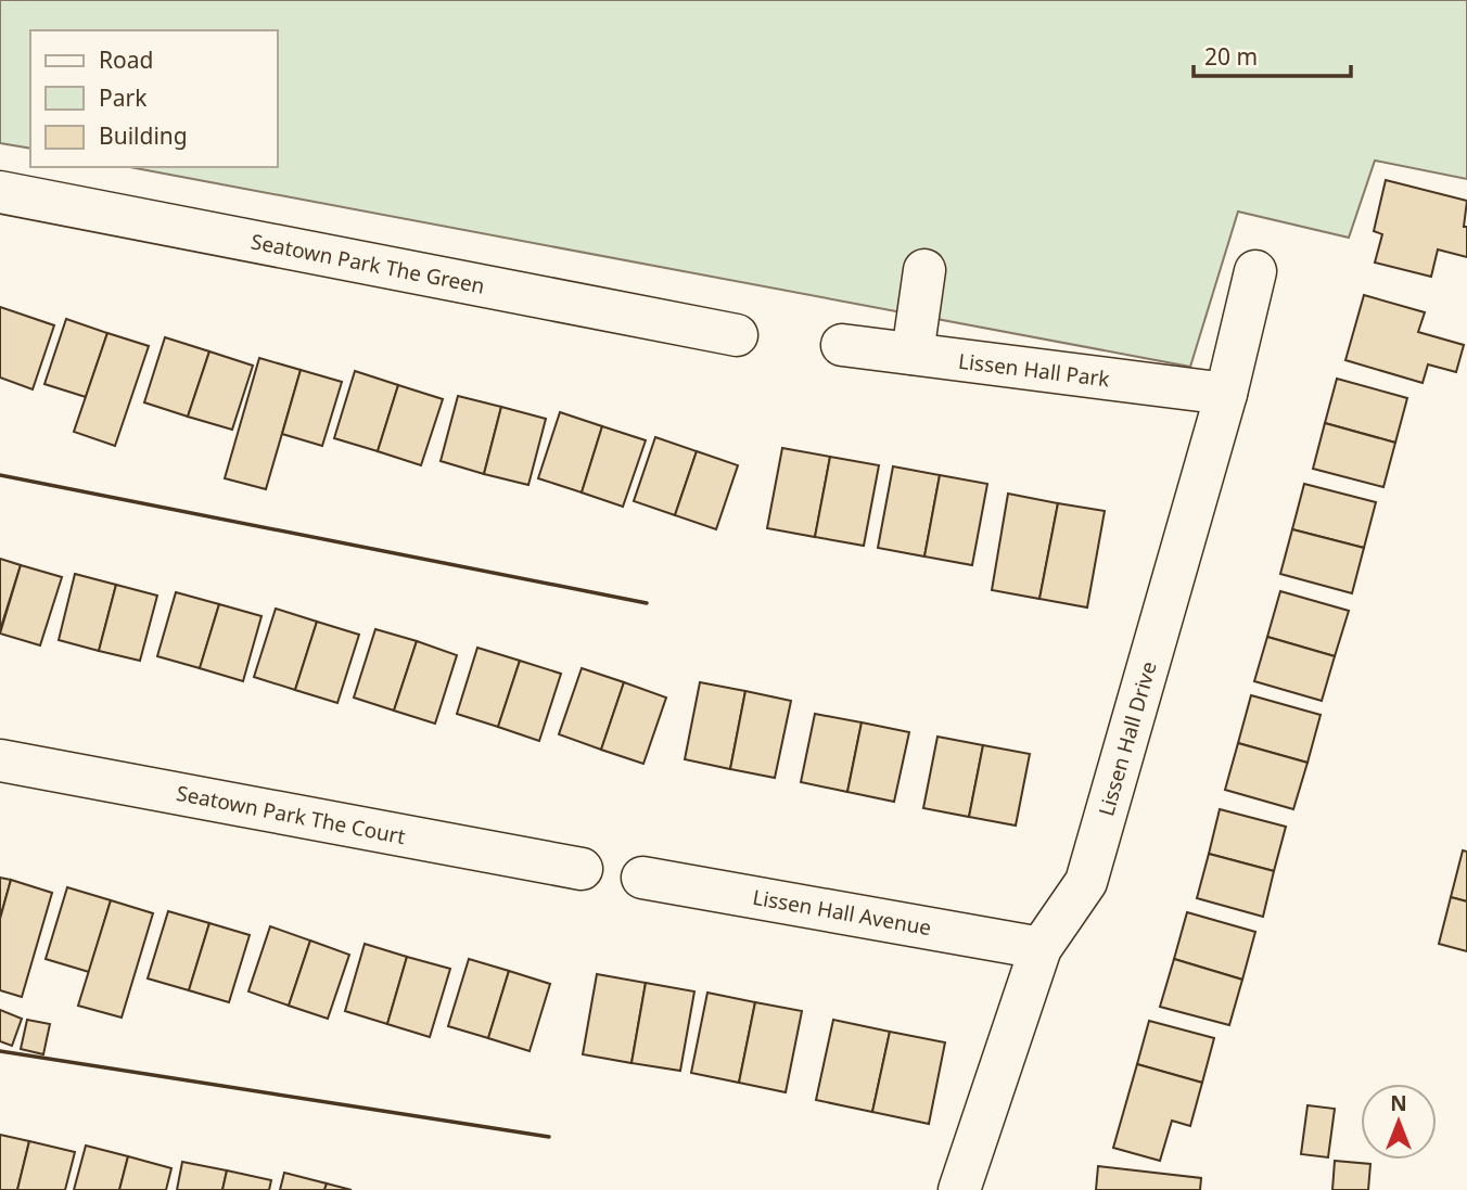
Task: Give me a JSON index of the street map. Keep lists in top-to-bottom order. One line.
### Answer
{"streets":{"street":["Seatown Park The Green","Lissen Hall Park","Lissen Hall Drive","Seatown Park The Court","Lissen Hall Avenue"]},"crossings":[["Lissen Hall Park","Lissen Hall Drive"],["Lissen Hall Drive","Lissen Hall Avenue"]],"legend":["Road","Park","Building"],"scale_bar":"20 m","north":"top"}
